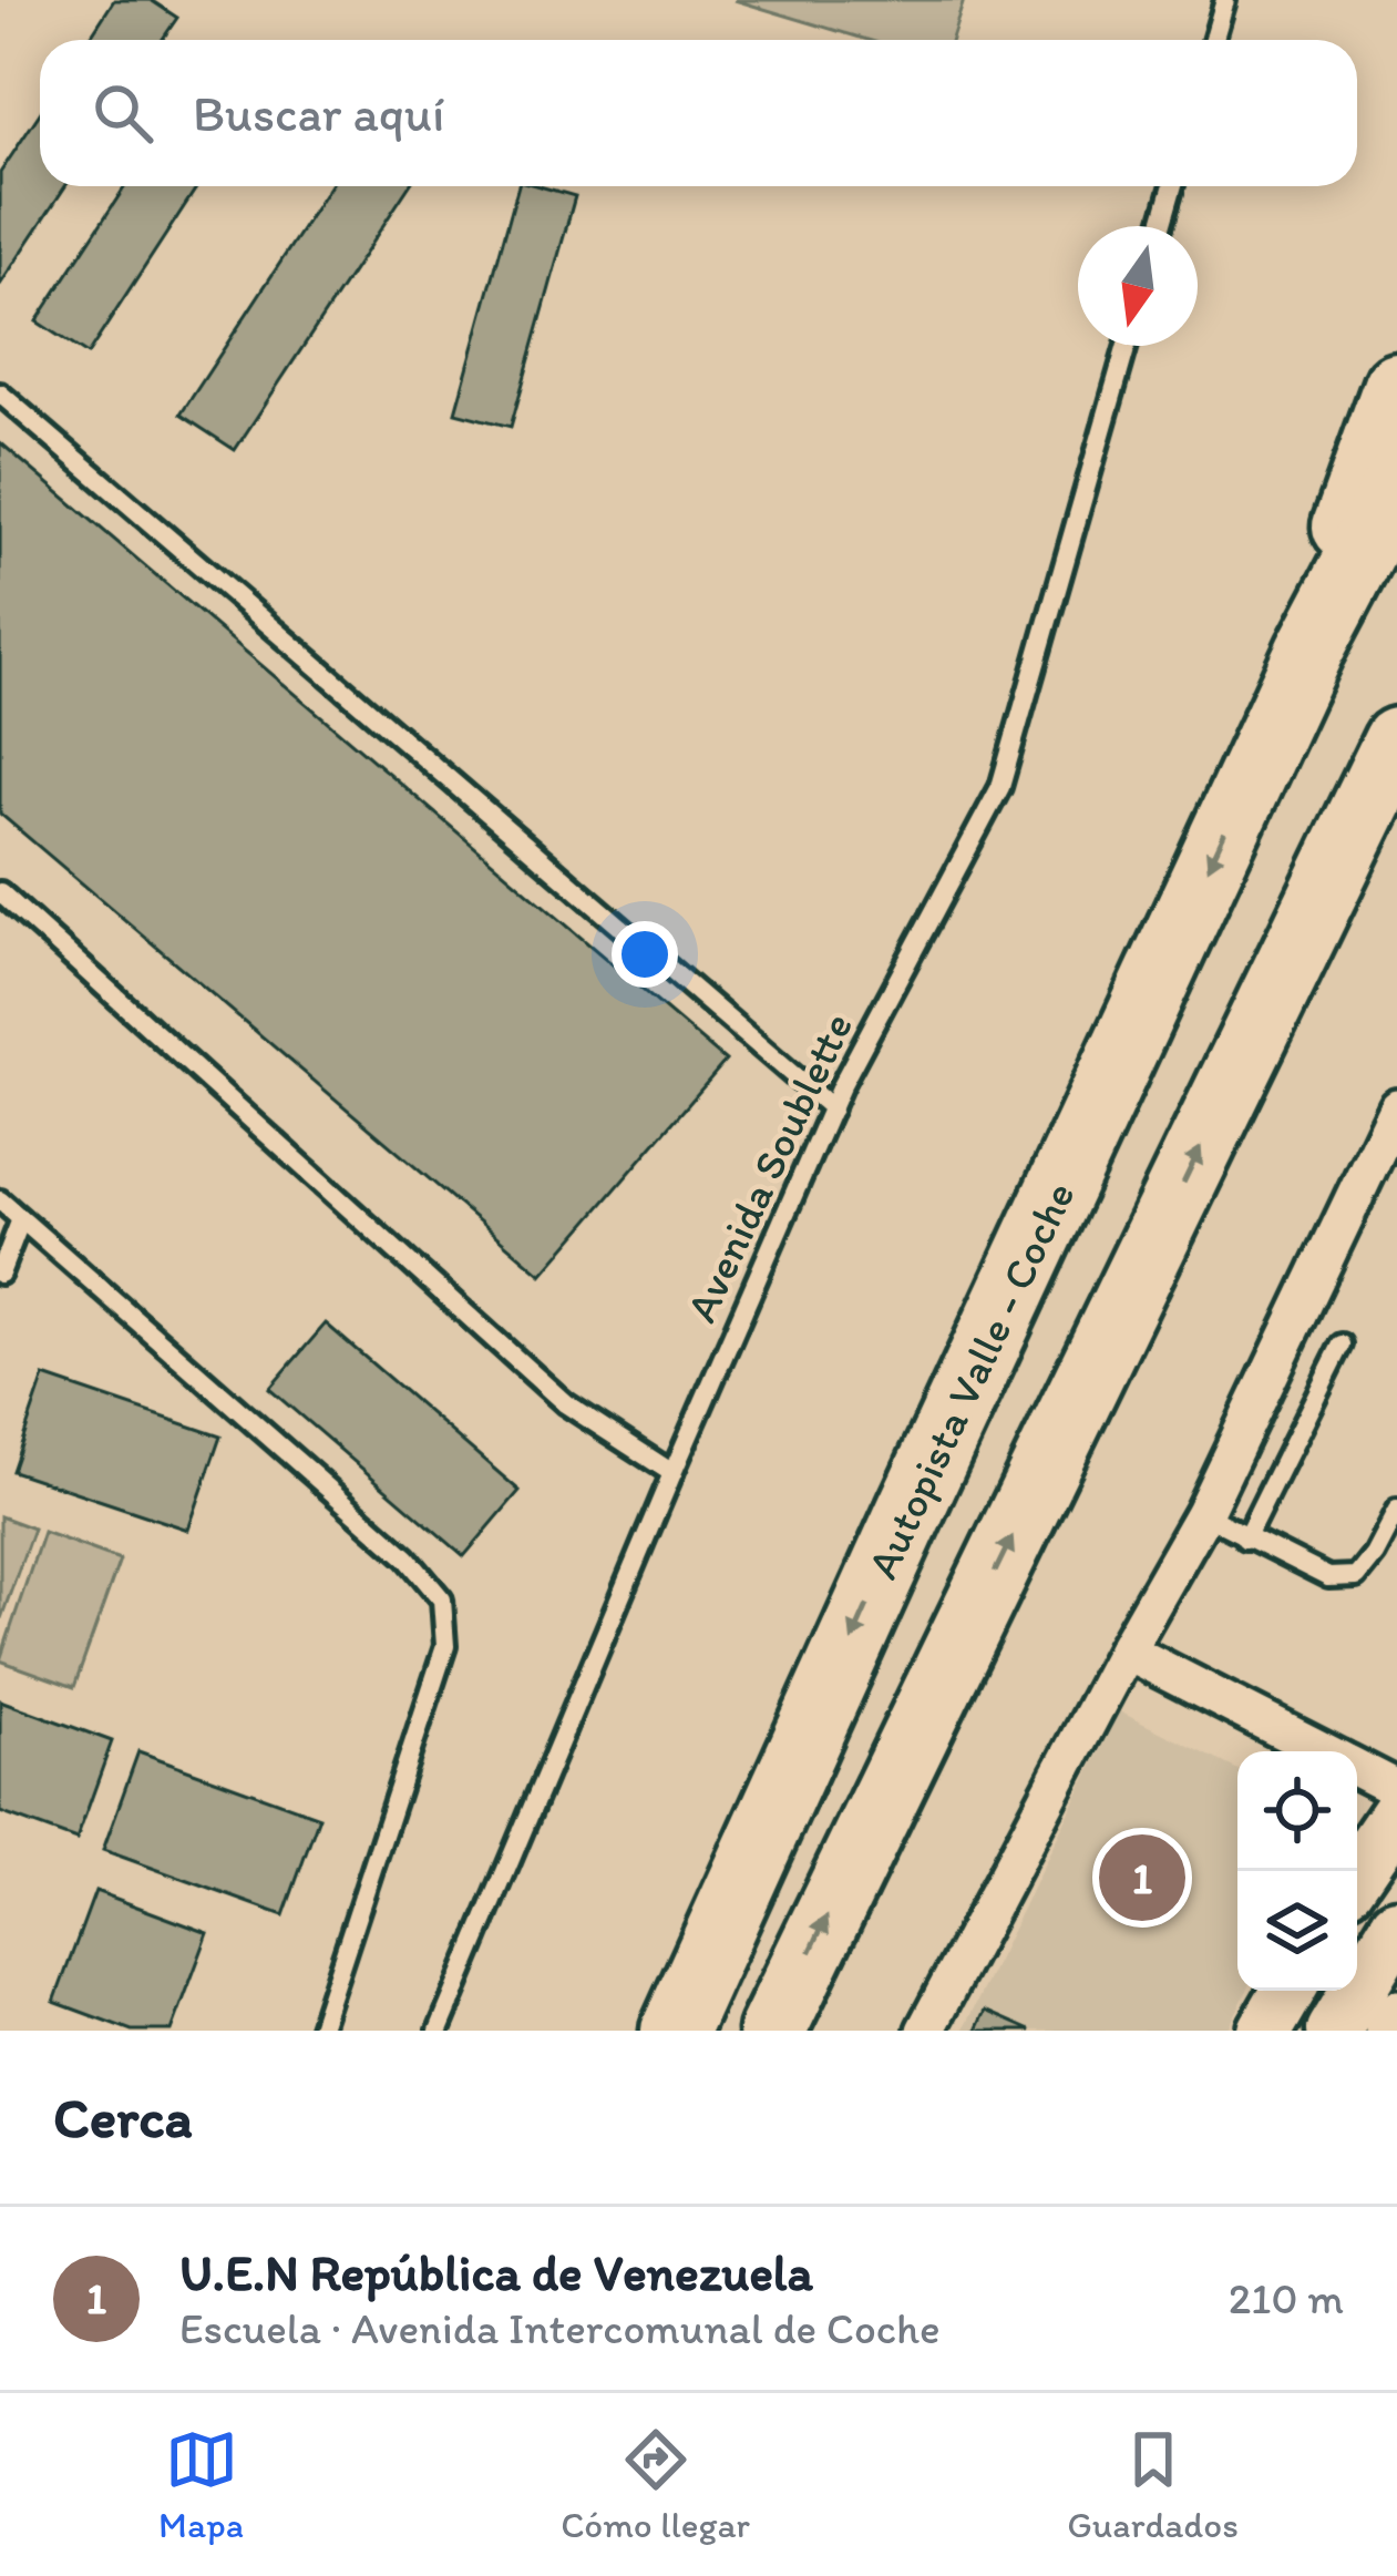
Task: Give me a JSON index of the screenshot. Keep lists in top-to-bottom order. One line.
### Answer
{"streets":{"highway":["Autopista Valle - Coche"],"lane":["Avenida Soublette"]},"north":"bottom","page":{"search":"Buscar aquí","pins":"1","heading":"Cerca","list":[{"mark":"1","name":"U.E.N República de Venezuela","note":"Escuela · Avenida Intercomunal de Coche","value":"210 m"}],"nav":["Mapa","Cómo llegar","Guardados"]}}
